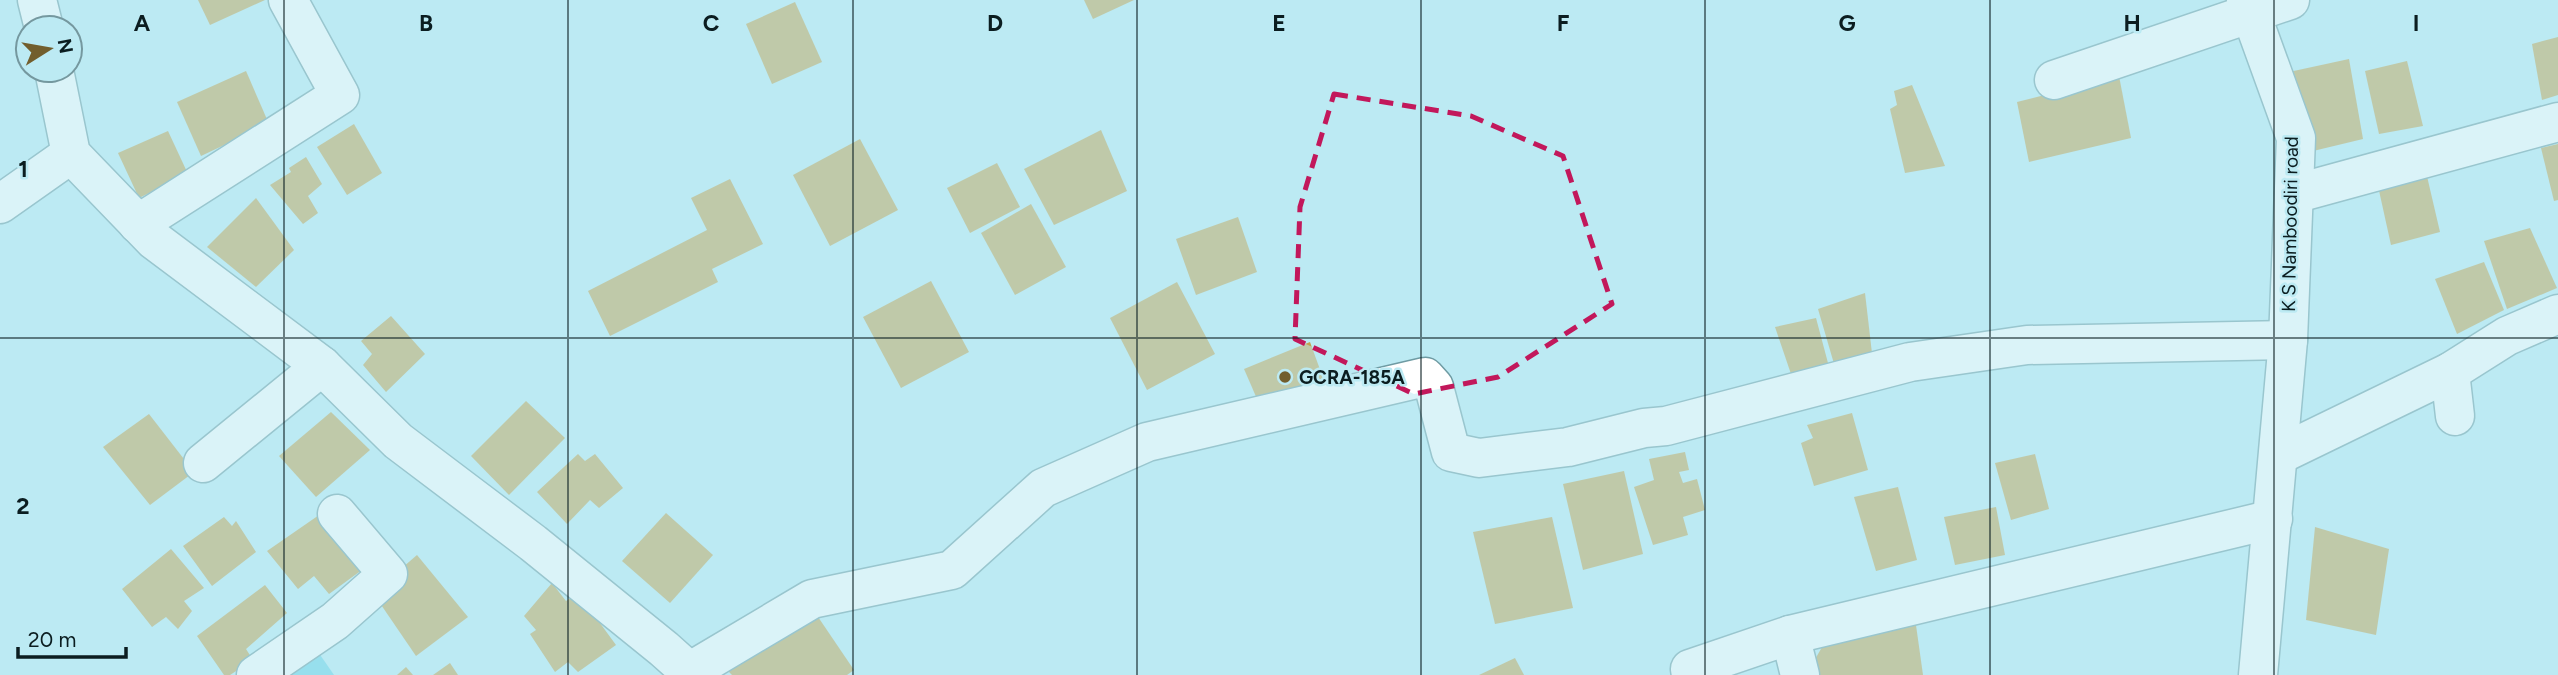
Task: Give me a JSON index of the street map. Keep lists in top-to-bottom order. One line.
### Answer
{"streets":{"street":["K S Namboodiri road"]},"places":["GCRA-185A"],"scale_bar":"20 m","north":"right","grid":{"columns":["A","B","C","D","E","F","G","H","I"],"rows":["1","2"]}}
